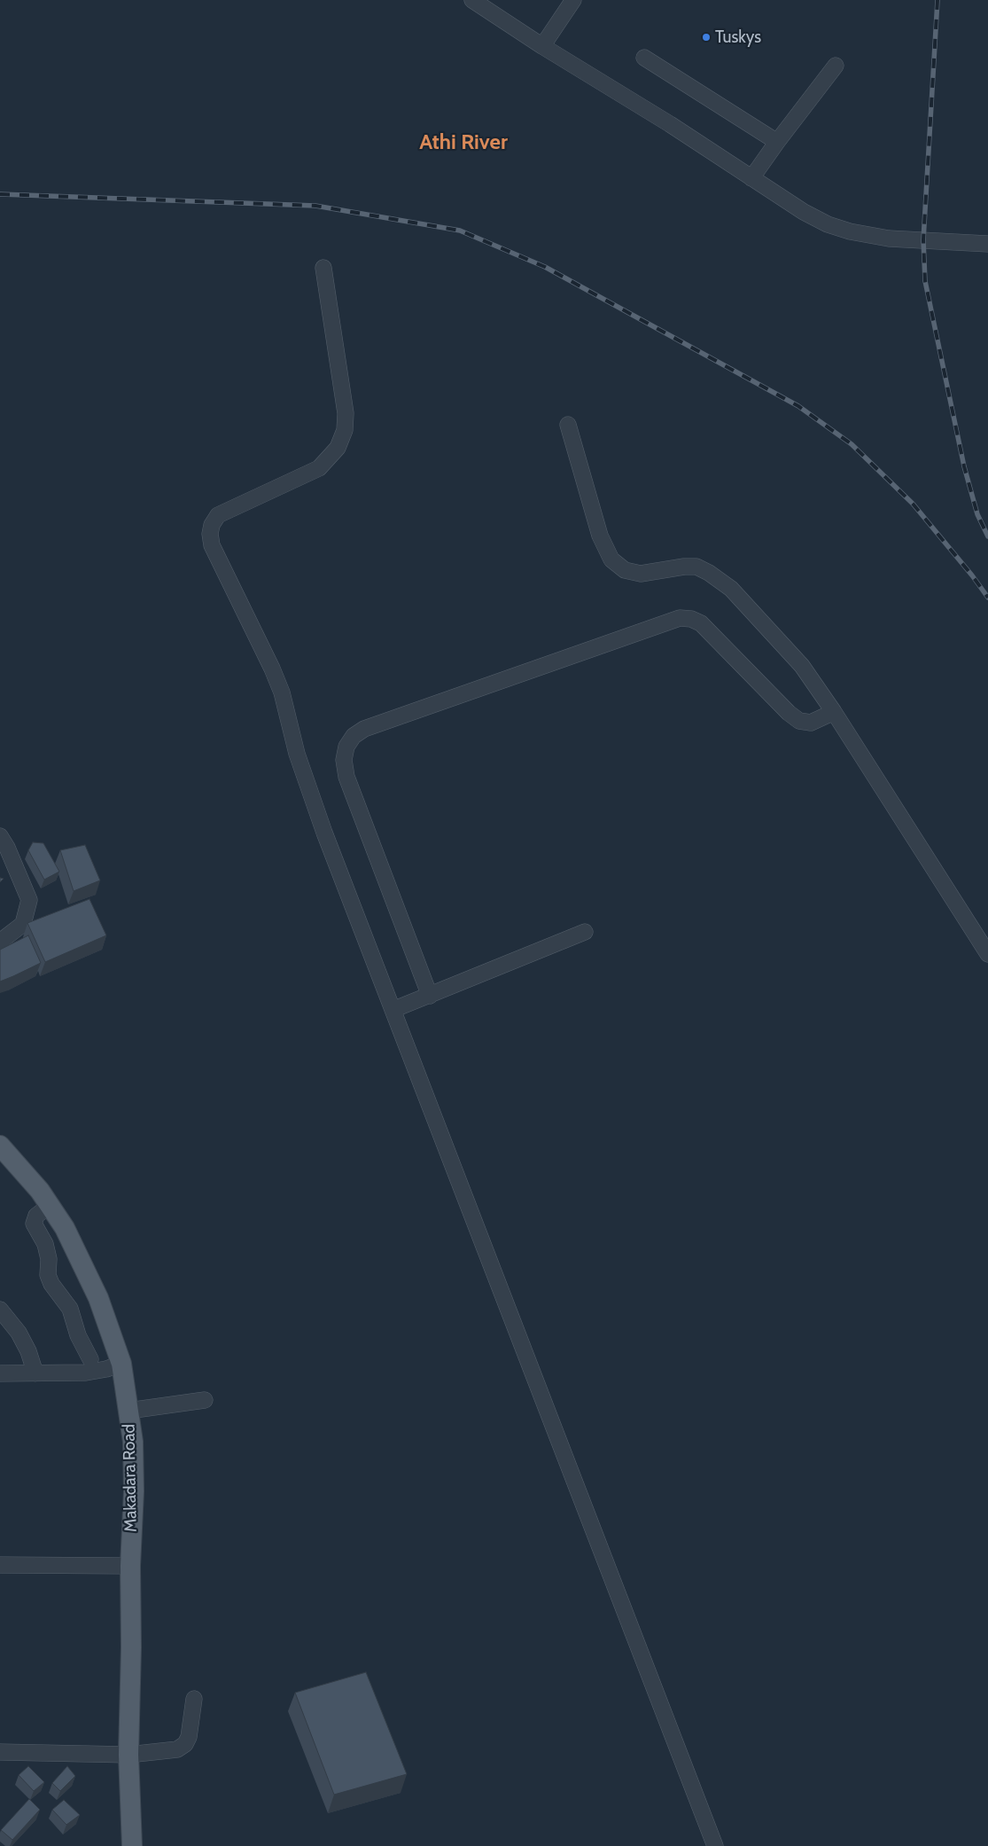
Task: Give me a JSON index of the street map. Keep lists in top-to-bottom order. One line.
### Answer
{"streets":{"main road":["Makadara Road"]},"districts":["Athi River"],"places":["Tuskys"]}
